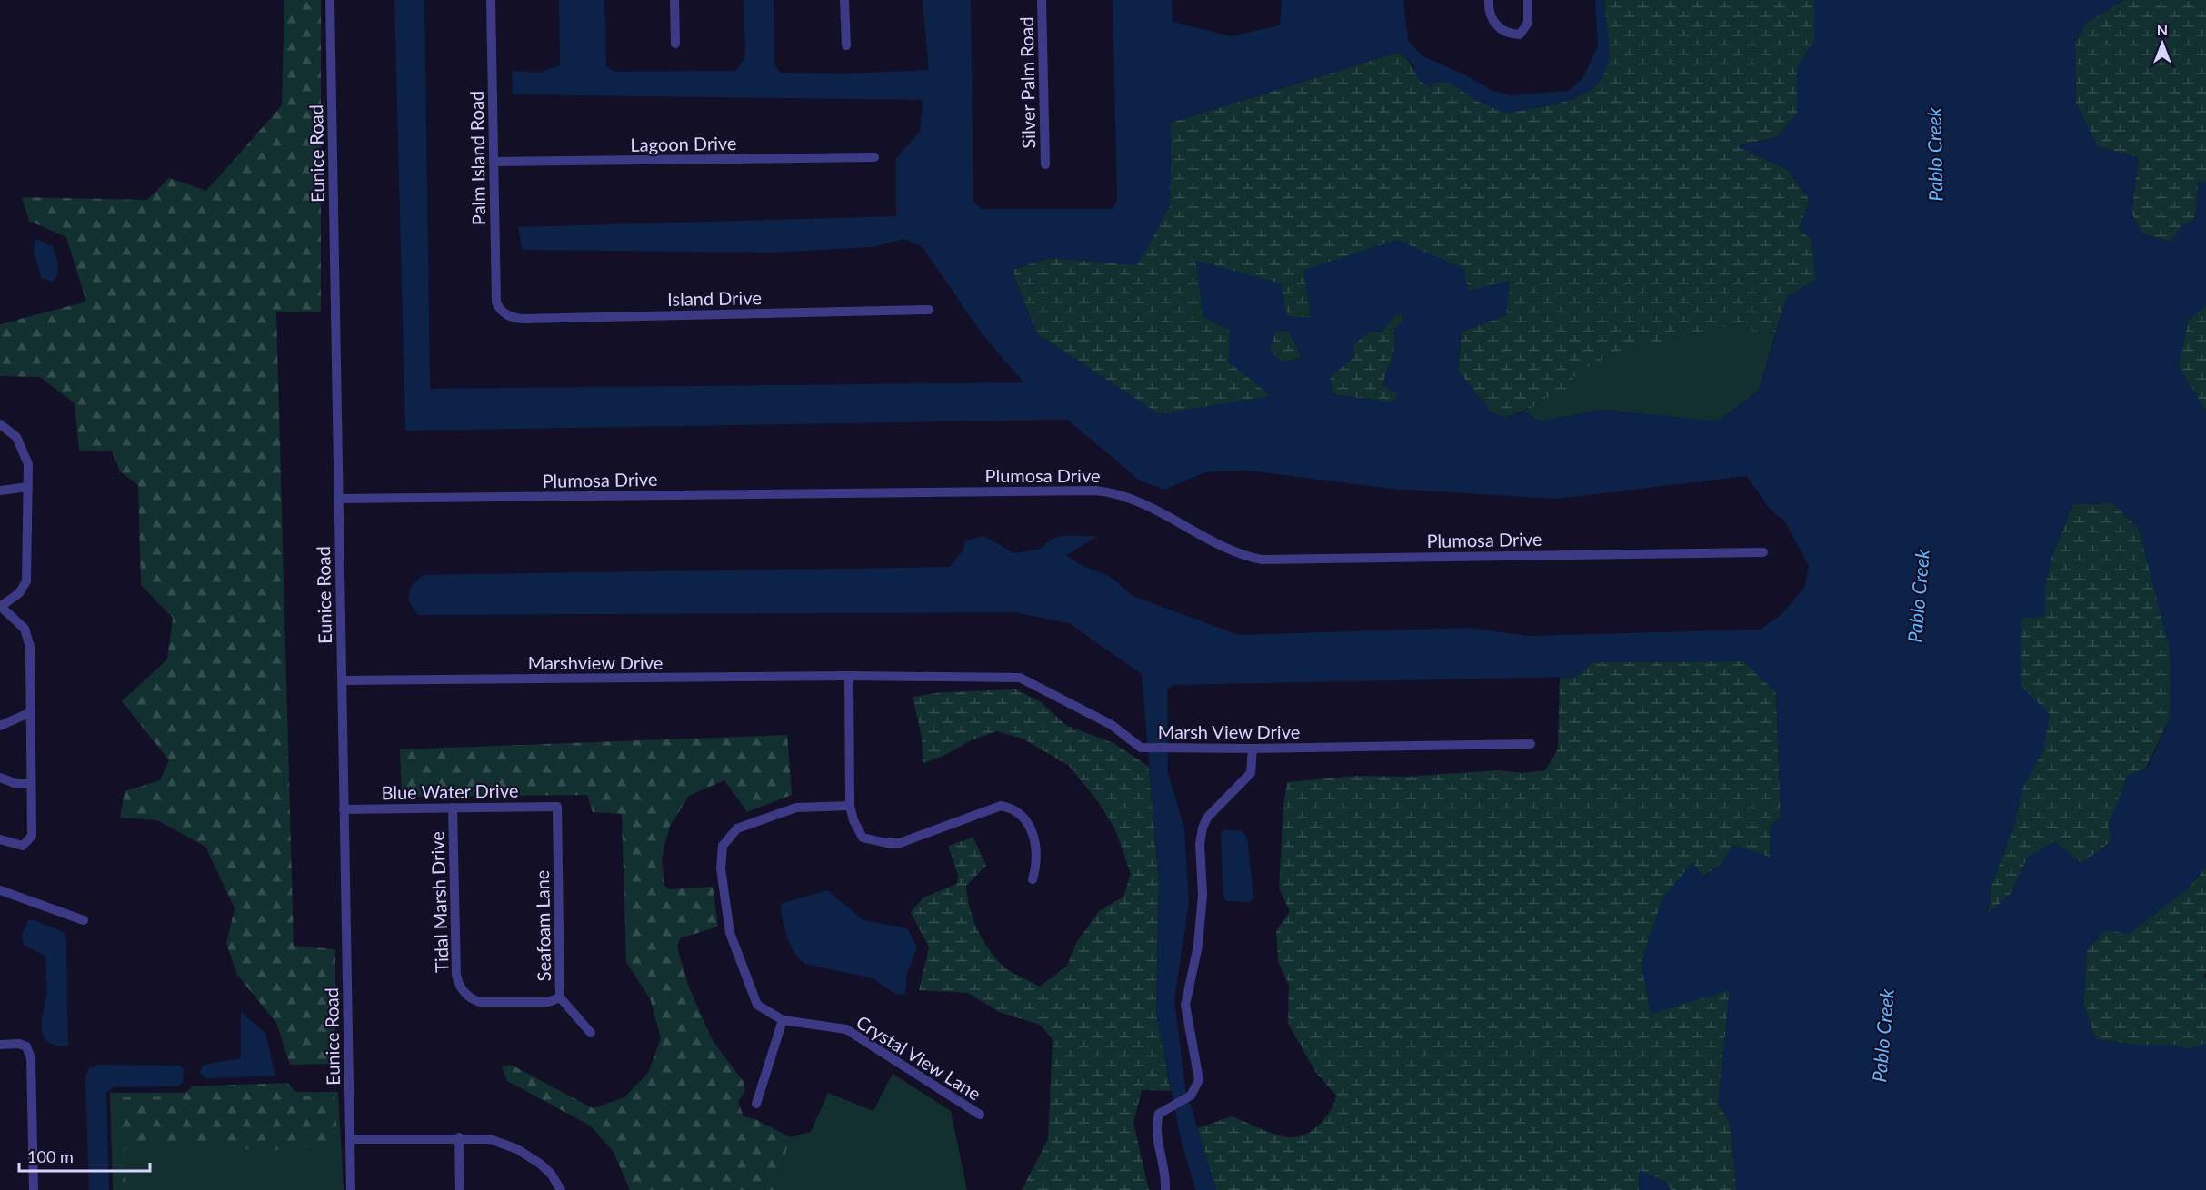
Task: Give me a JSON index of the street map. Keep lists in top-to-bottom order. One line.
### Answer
{"streets":{"street":["Silver Palm Road","Lagoon Drive","Eunice Road","Palm Island Road","Island Drive","Plumosa Drive","Marshview Drive","Marsh View Drive","Blue Water Drive","Tidal Marsh Drive","Seafoam Lane","Crystal View Lane"]},"crossings":[["Lagoon Drive","Palm Island Road"],["Eunice Road","Plumosa Drive"],["Eunice Road","Marshview Drive"],["Eunice Road","Blue Water Drive"],["Palm Island Road","Island Drive"],["Marshview Drive","Marsh View Drive"],["Blue Water Drive","Tidal Marsh Drive"],["Blue Water Drive","Seafoam Lane"],["Tidal Marsh Drive","Seafoam Lane"]],"water":["Pablo Creek"],"scale_bar":"100 m","north":"top"}
